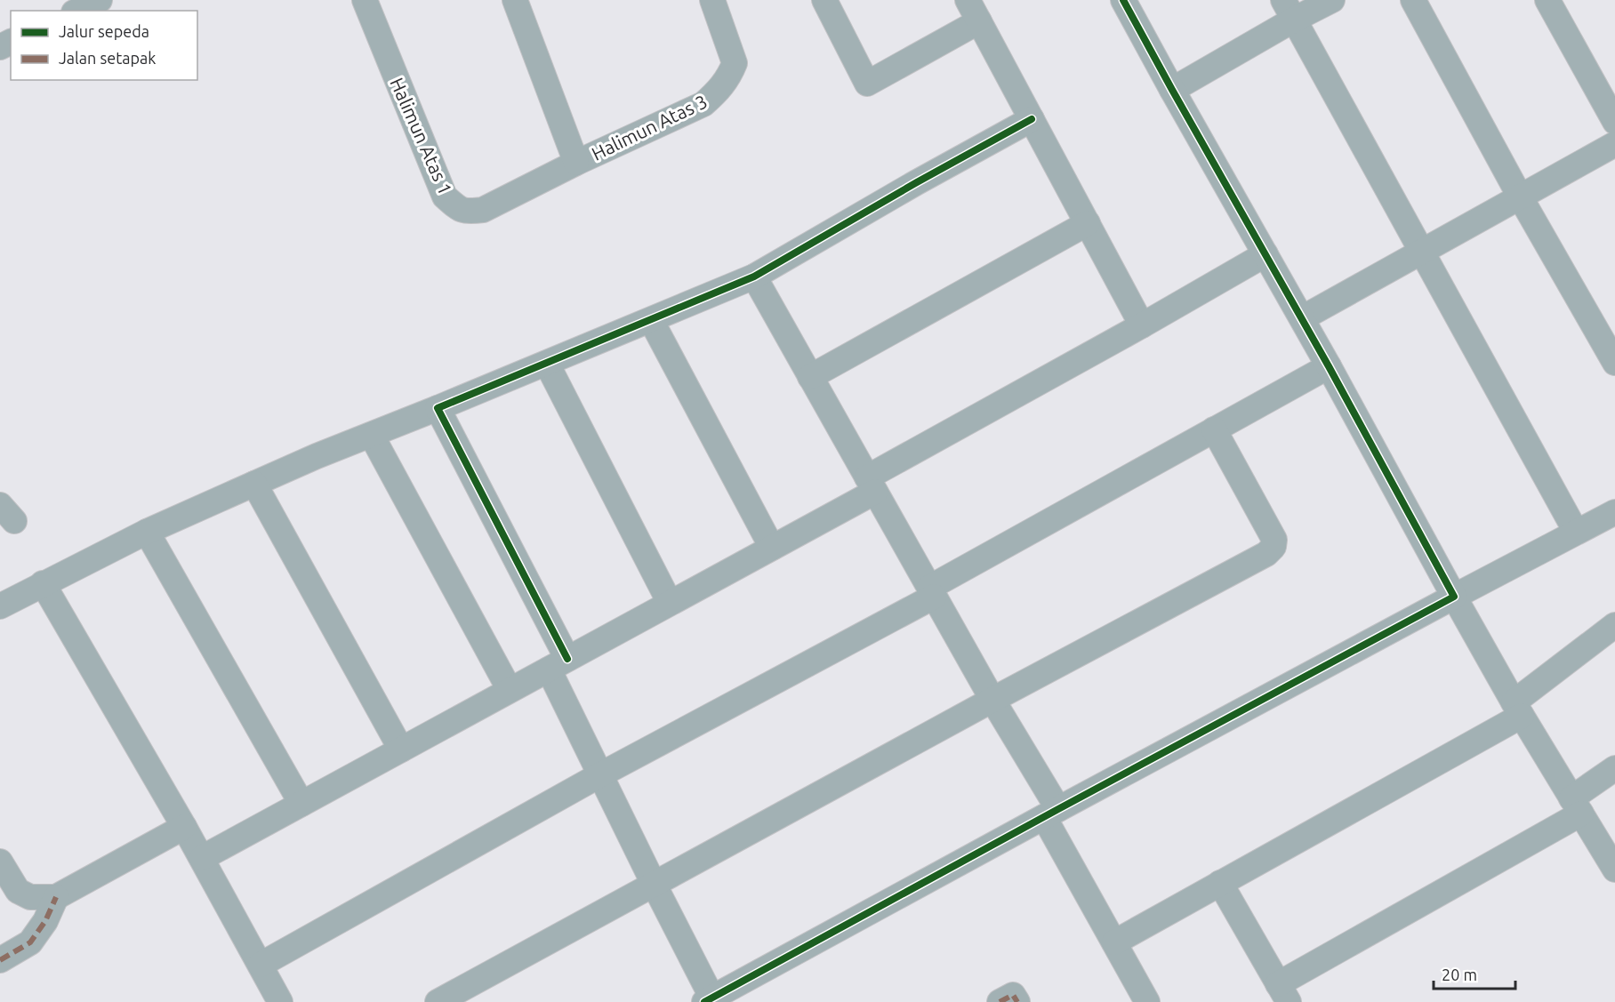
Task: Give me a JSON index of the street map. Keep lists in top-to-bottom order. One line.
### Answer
{"streets":{"street":["Halimun Atas 3","Halimun Atas 1"]},"crossings":[["Halimun Atas 3","Halimun Atas 1"]],"legend":["Jalur sepeda","Jalan setapak"],"scale_bar":"20 m"}
